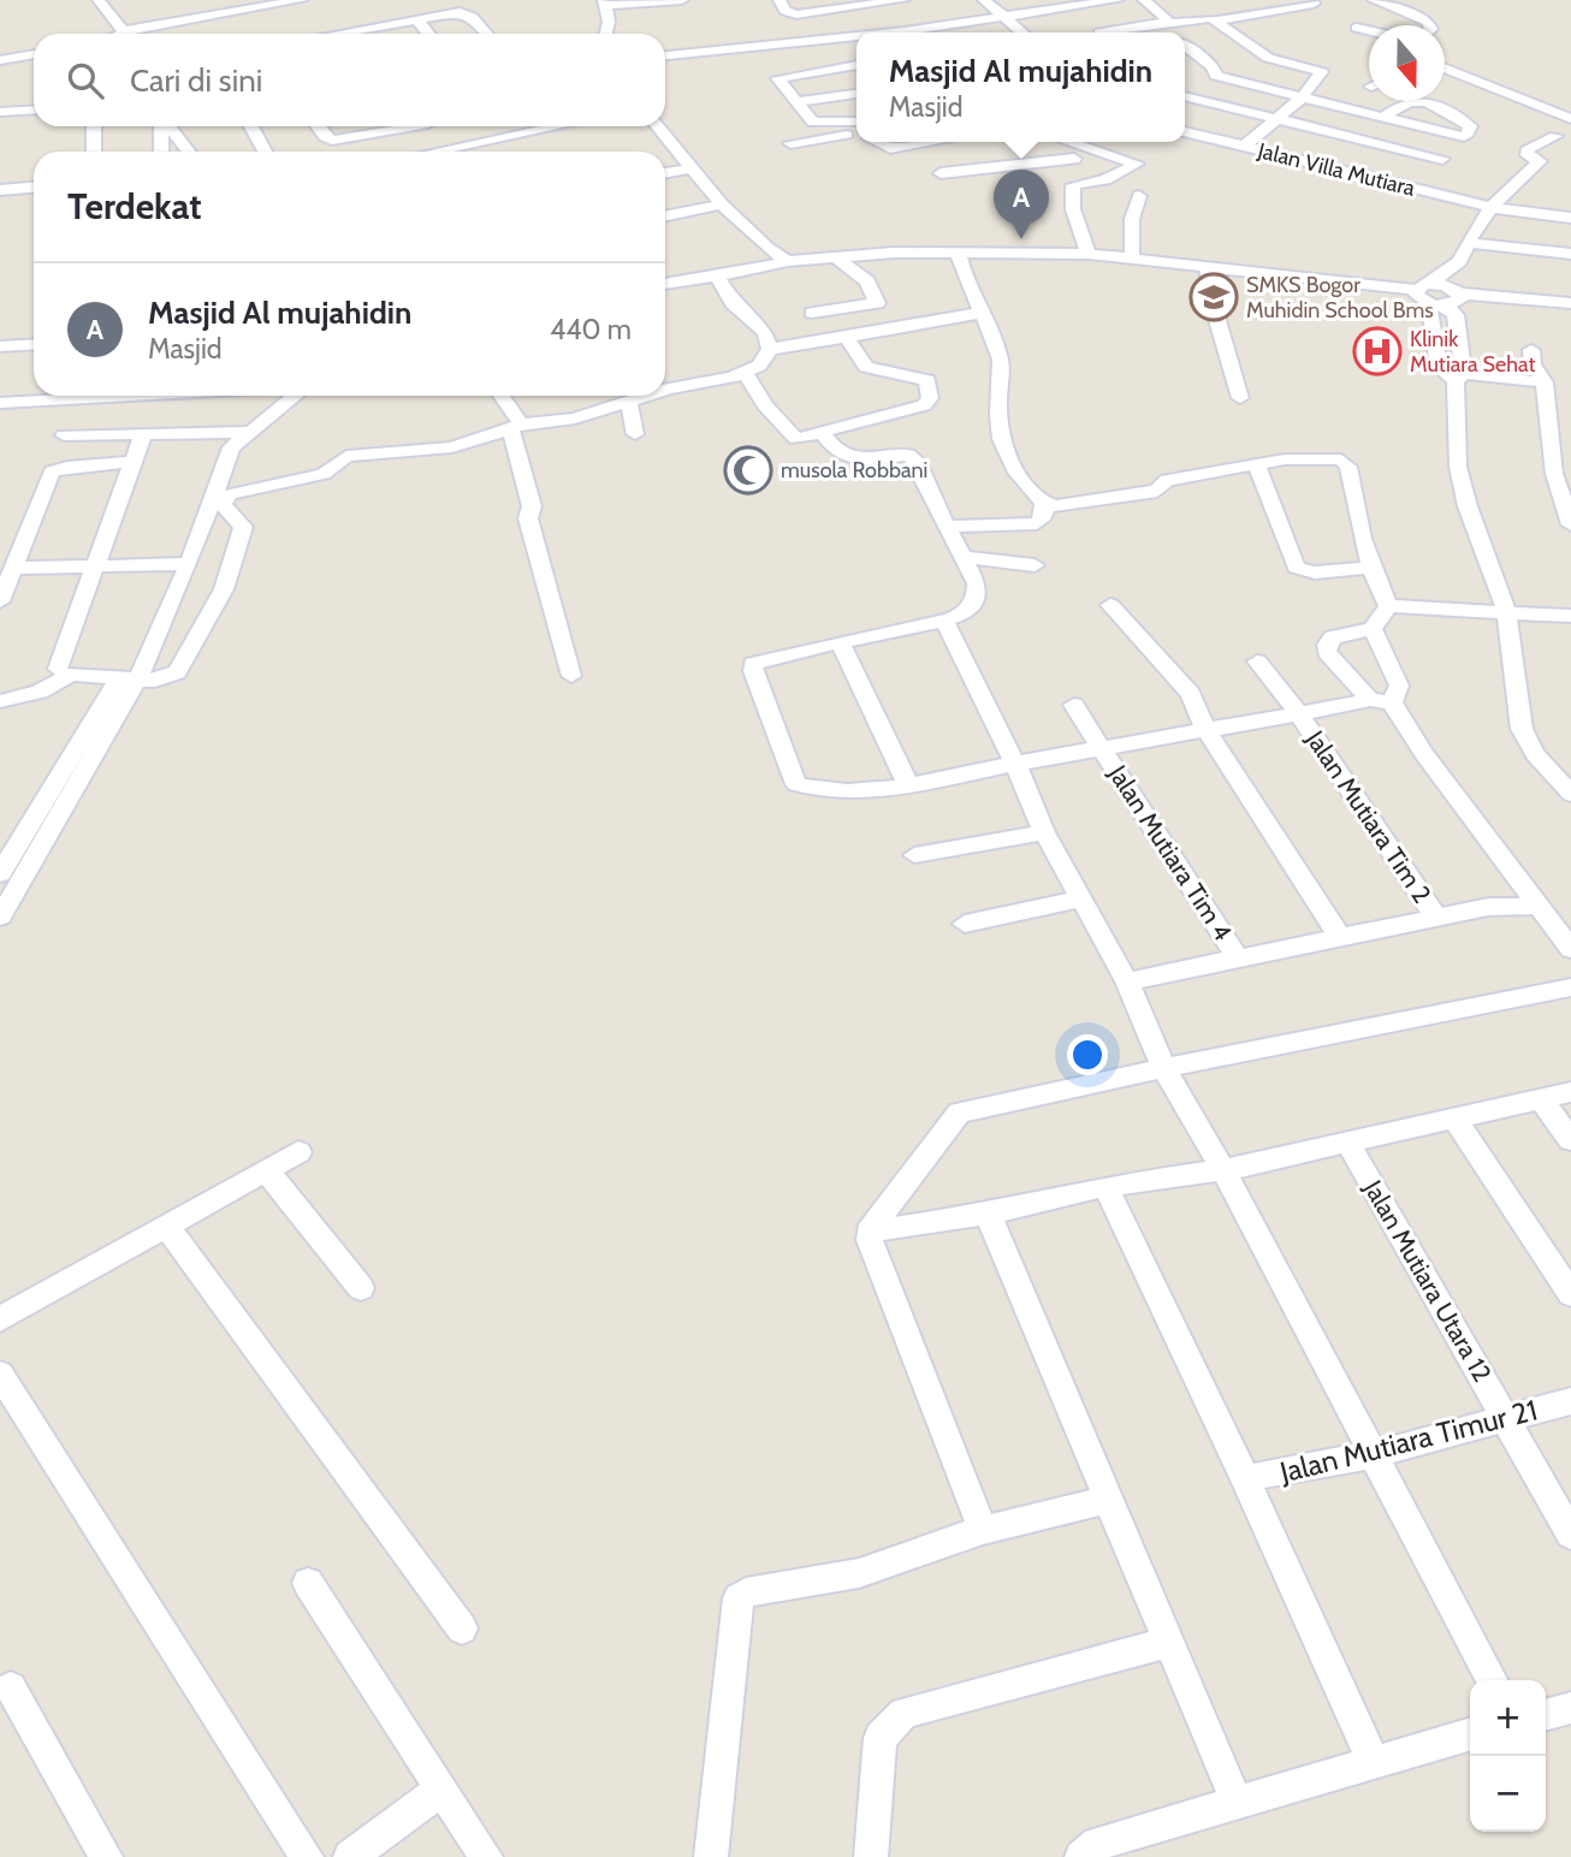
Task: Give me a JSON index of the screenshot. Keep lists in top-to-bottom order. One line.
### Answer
{"streets":{"street":["Jalan Villa Mutiara","Jalan Mutiara Tim 2","Jalan Mutiara Tim 4","Jalan Mutiara Utara 12","Jalan Mutiara Timur 21"]},"crossings":[["Jalan Mutiara Utara 12","Jalan Mutiara Timur 21"]],"places":{"school or university":["SMKS Bogor Muhidin School Bms"],"hospital":["Klinik Mutiara Sehat"],"mosque":["musola Robbani"]},"north":"bottom","page":{"popup":["Masjid Al mujahidin","Masjid"],"search":"Cari di sini","heading":"Terdekat","pins":"A","list":[{"mark":"A","name":"Masjid Al mujahidin","note":"Masjid","value":"440 m"}],"map_buttons":["+","−"]}}
